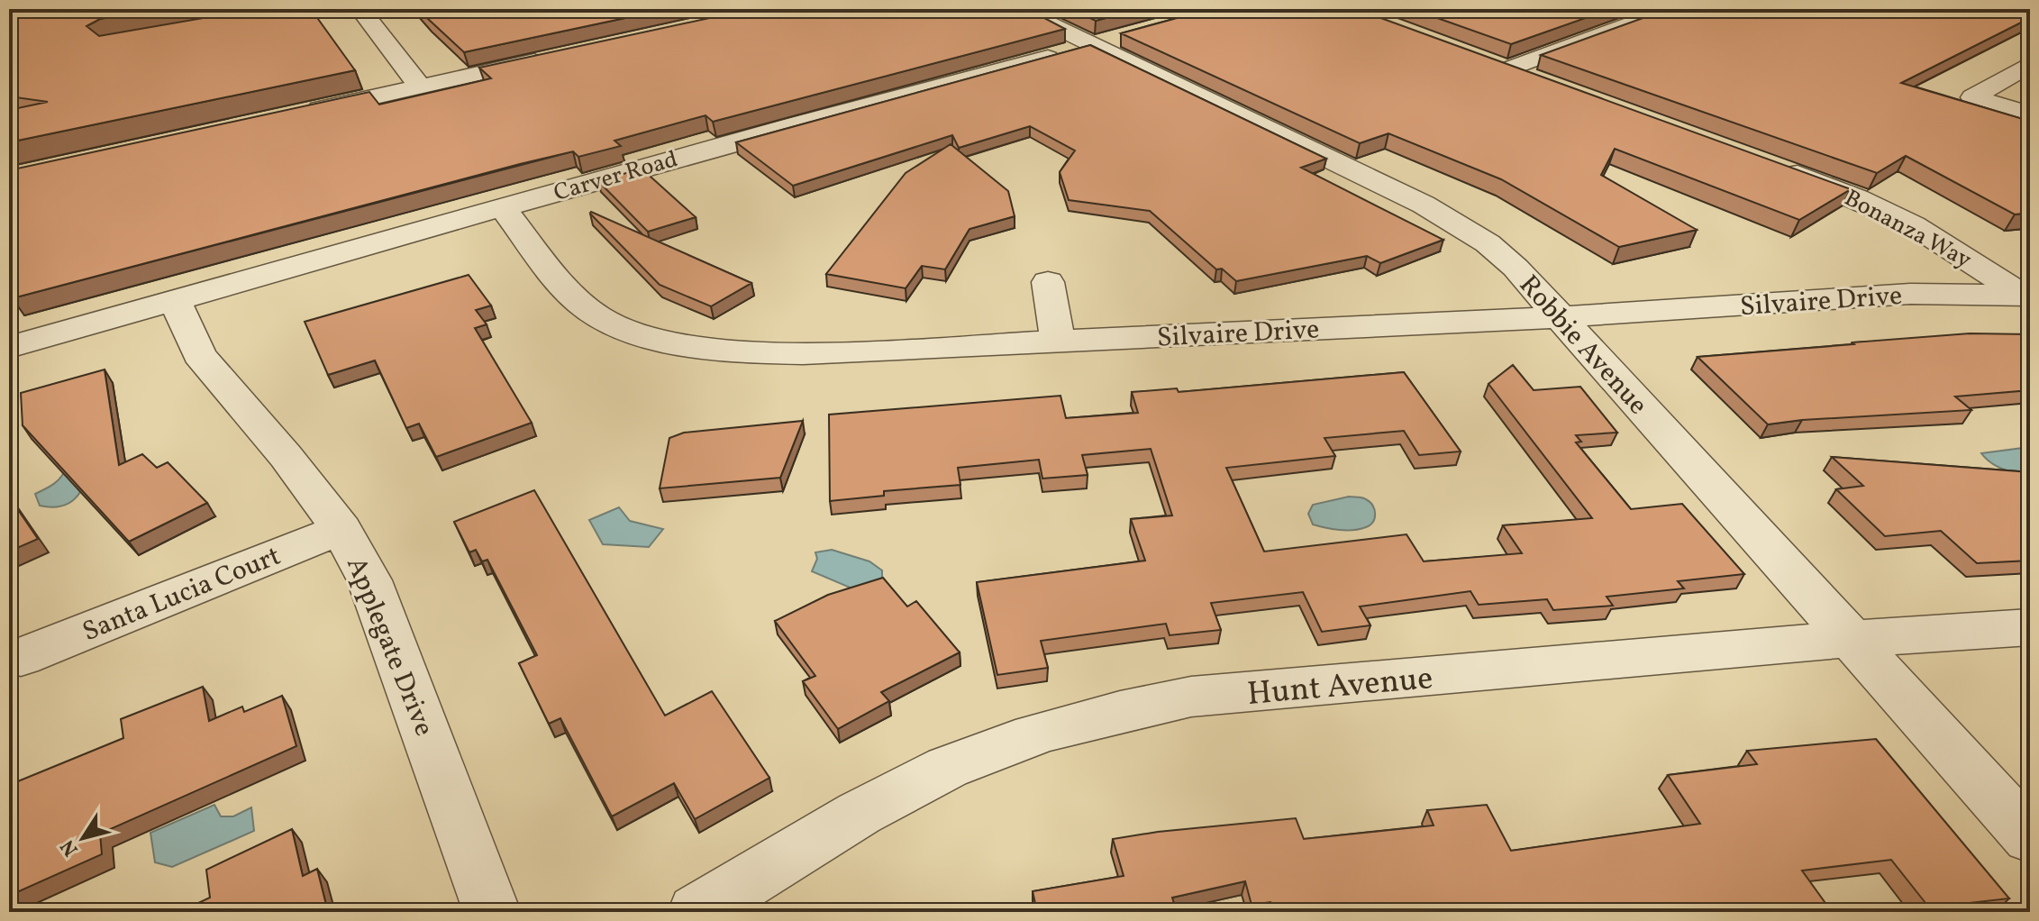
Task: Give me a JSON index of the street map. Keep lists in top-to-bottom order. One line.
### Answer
{"streets":{"street":["Carver Road","Bonanza Way","Silvaire Drive","Robbie Avenue","Santa Lucia Court","Applegate Drive","Hunt Avenue"]},"crossings":[["Carver Road","Silvaire Drive"],["Carver Road","Robbie Avenue"],["Carver Road","Applegate Drive"],["Bonanza Way","Silvaire Drive"],["Silvaire Drive","Robbie Avenue"],["Robbie Avenue","Hunt Avenue"],["Santa Lucia Court","Applegate Drive"]],"north":"bottom left"}
